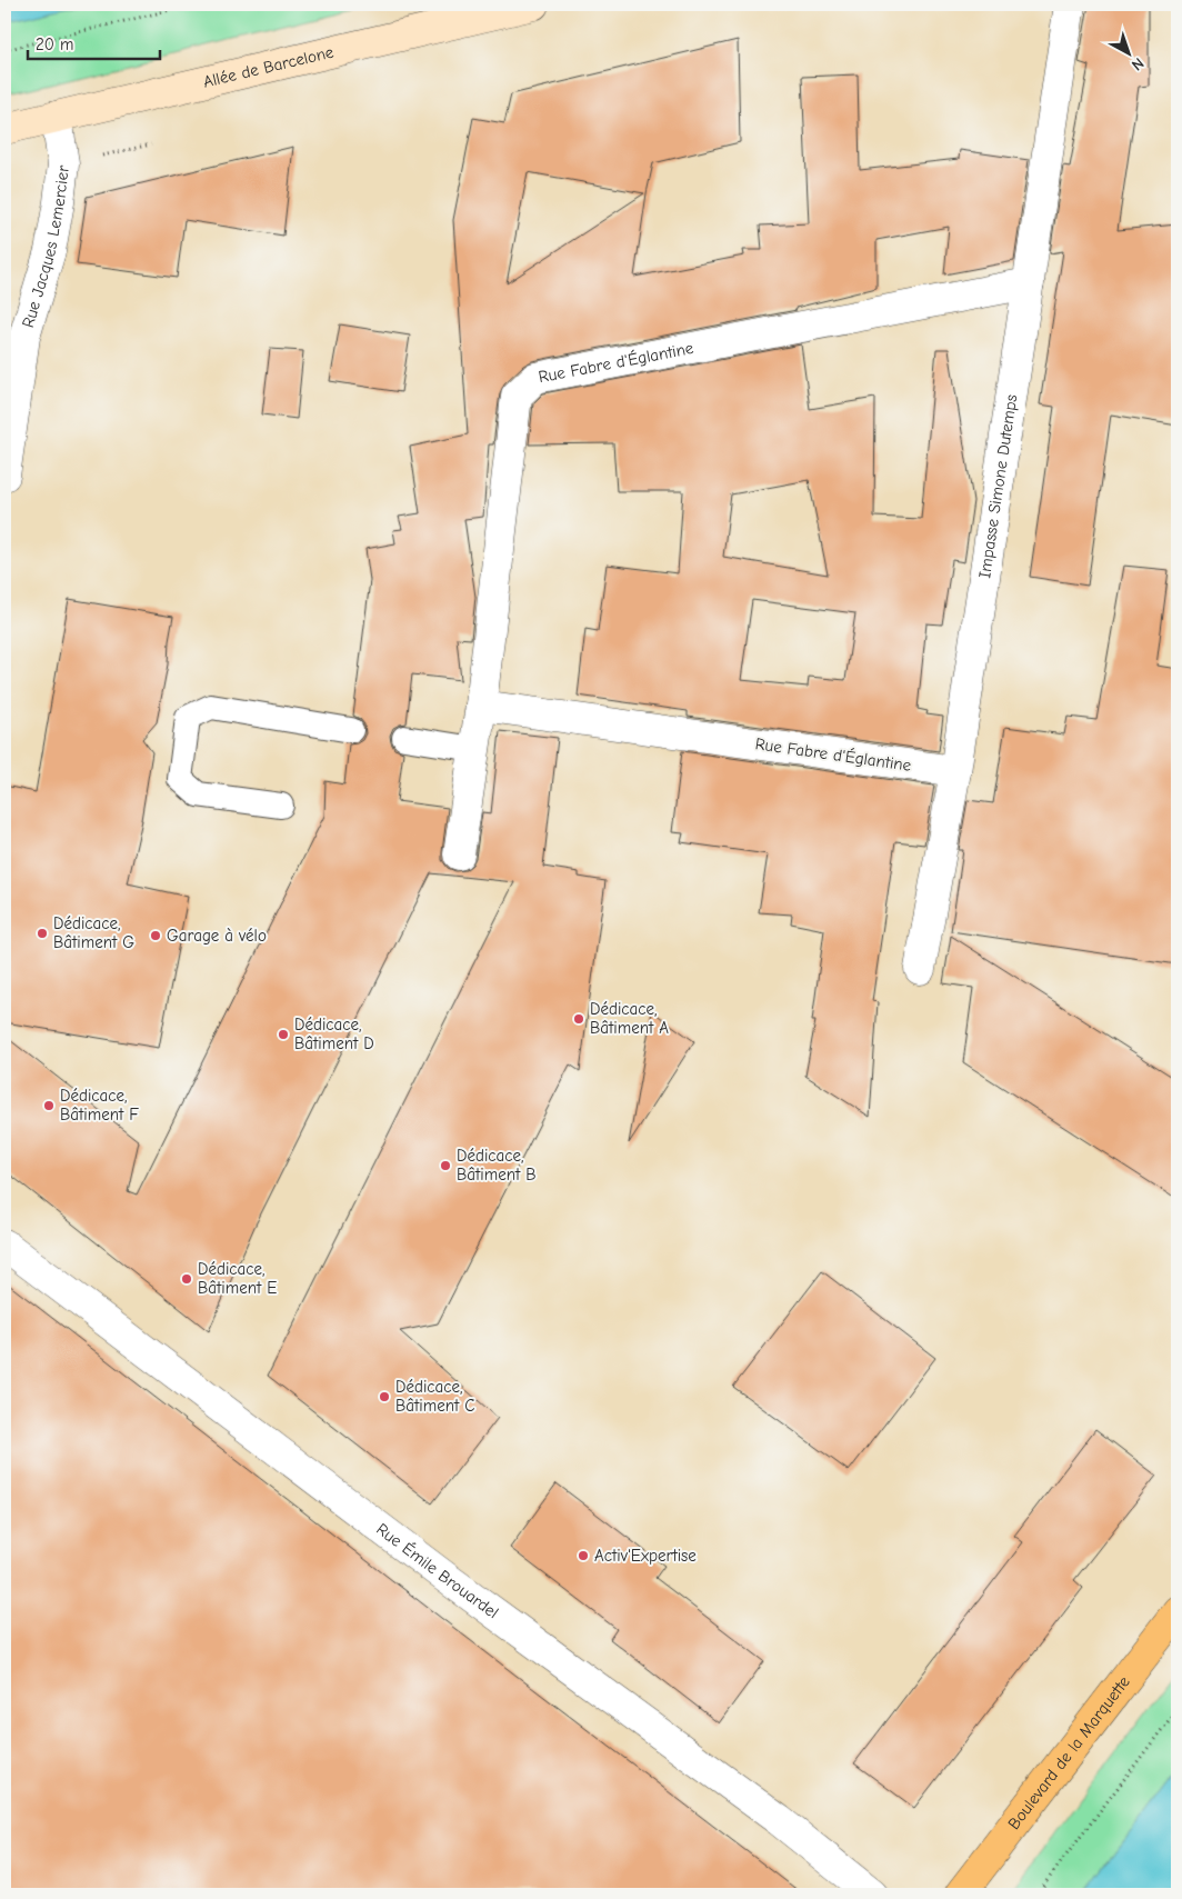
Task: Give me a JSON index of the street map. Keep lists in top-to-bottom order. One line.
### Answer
{"streets":{"main road":["Allée de Barcelone","Boulevard de la Marquette"],"street":["Rue Jacques Lemercier","Rue Fabre d'Églantine","Impasse Simone Dutemps","Rue Émile Brouardel"]},"crossings":[["Allée de Barcelone","Rue Jacques Lemercier"],["Rue Fabre d'Églantine","Impasse Simone Dutemps"]],"places":["Dédicace, Bâtiment G","Garage à vélo","Dédicace, Bâtiment A","Dédicace, Bâtiment D","Dédicace, Bâtiment F","Dédicace, Bâtiment B","Dédicace, Bâtiment E","Dédicace, Bâtiment C","Activ'Expertise"],"scale_bar":"20 m","north":"bottom right"}
